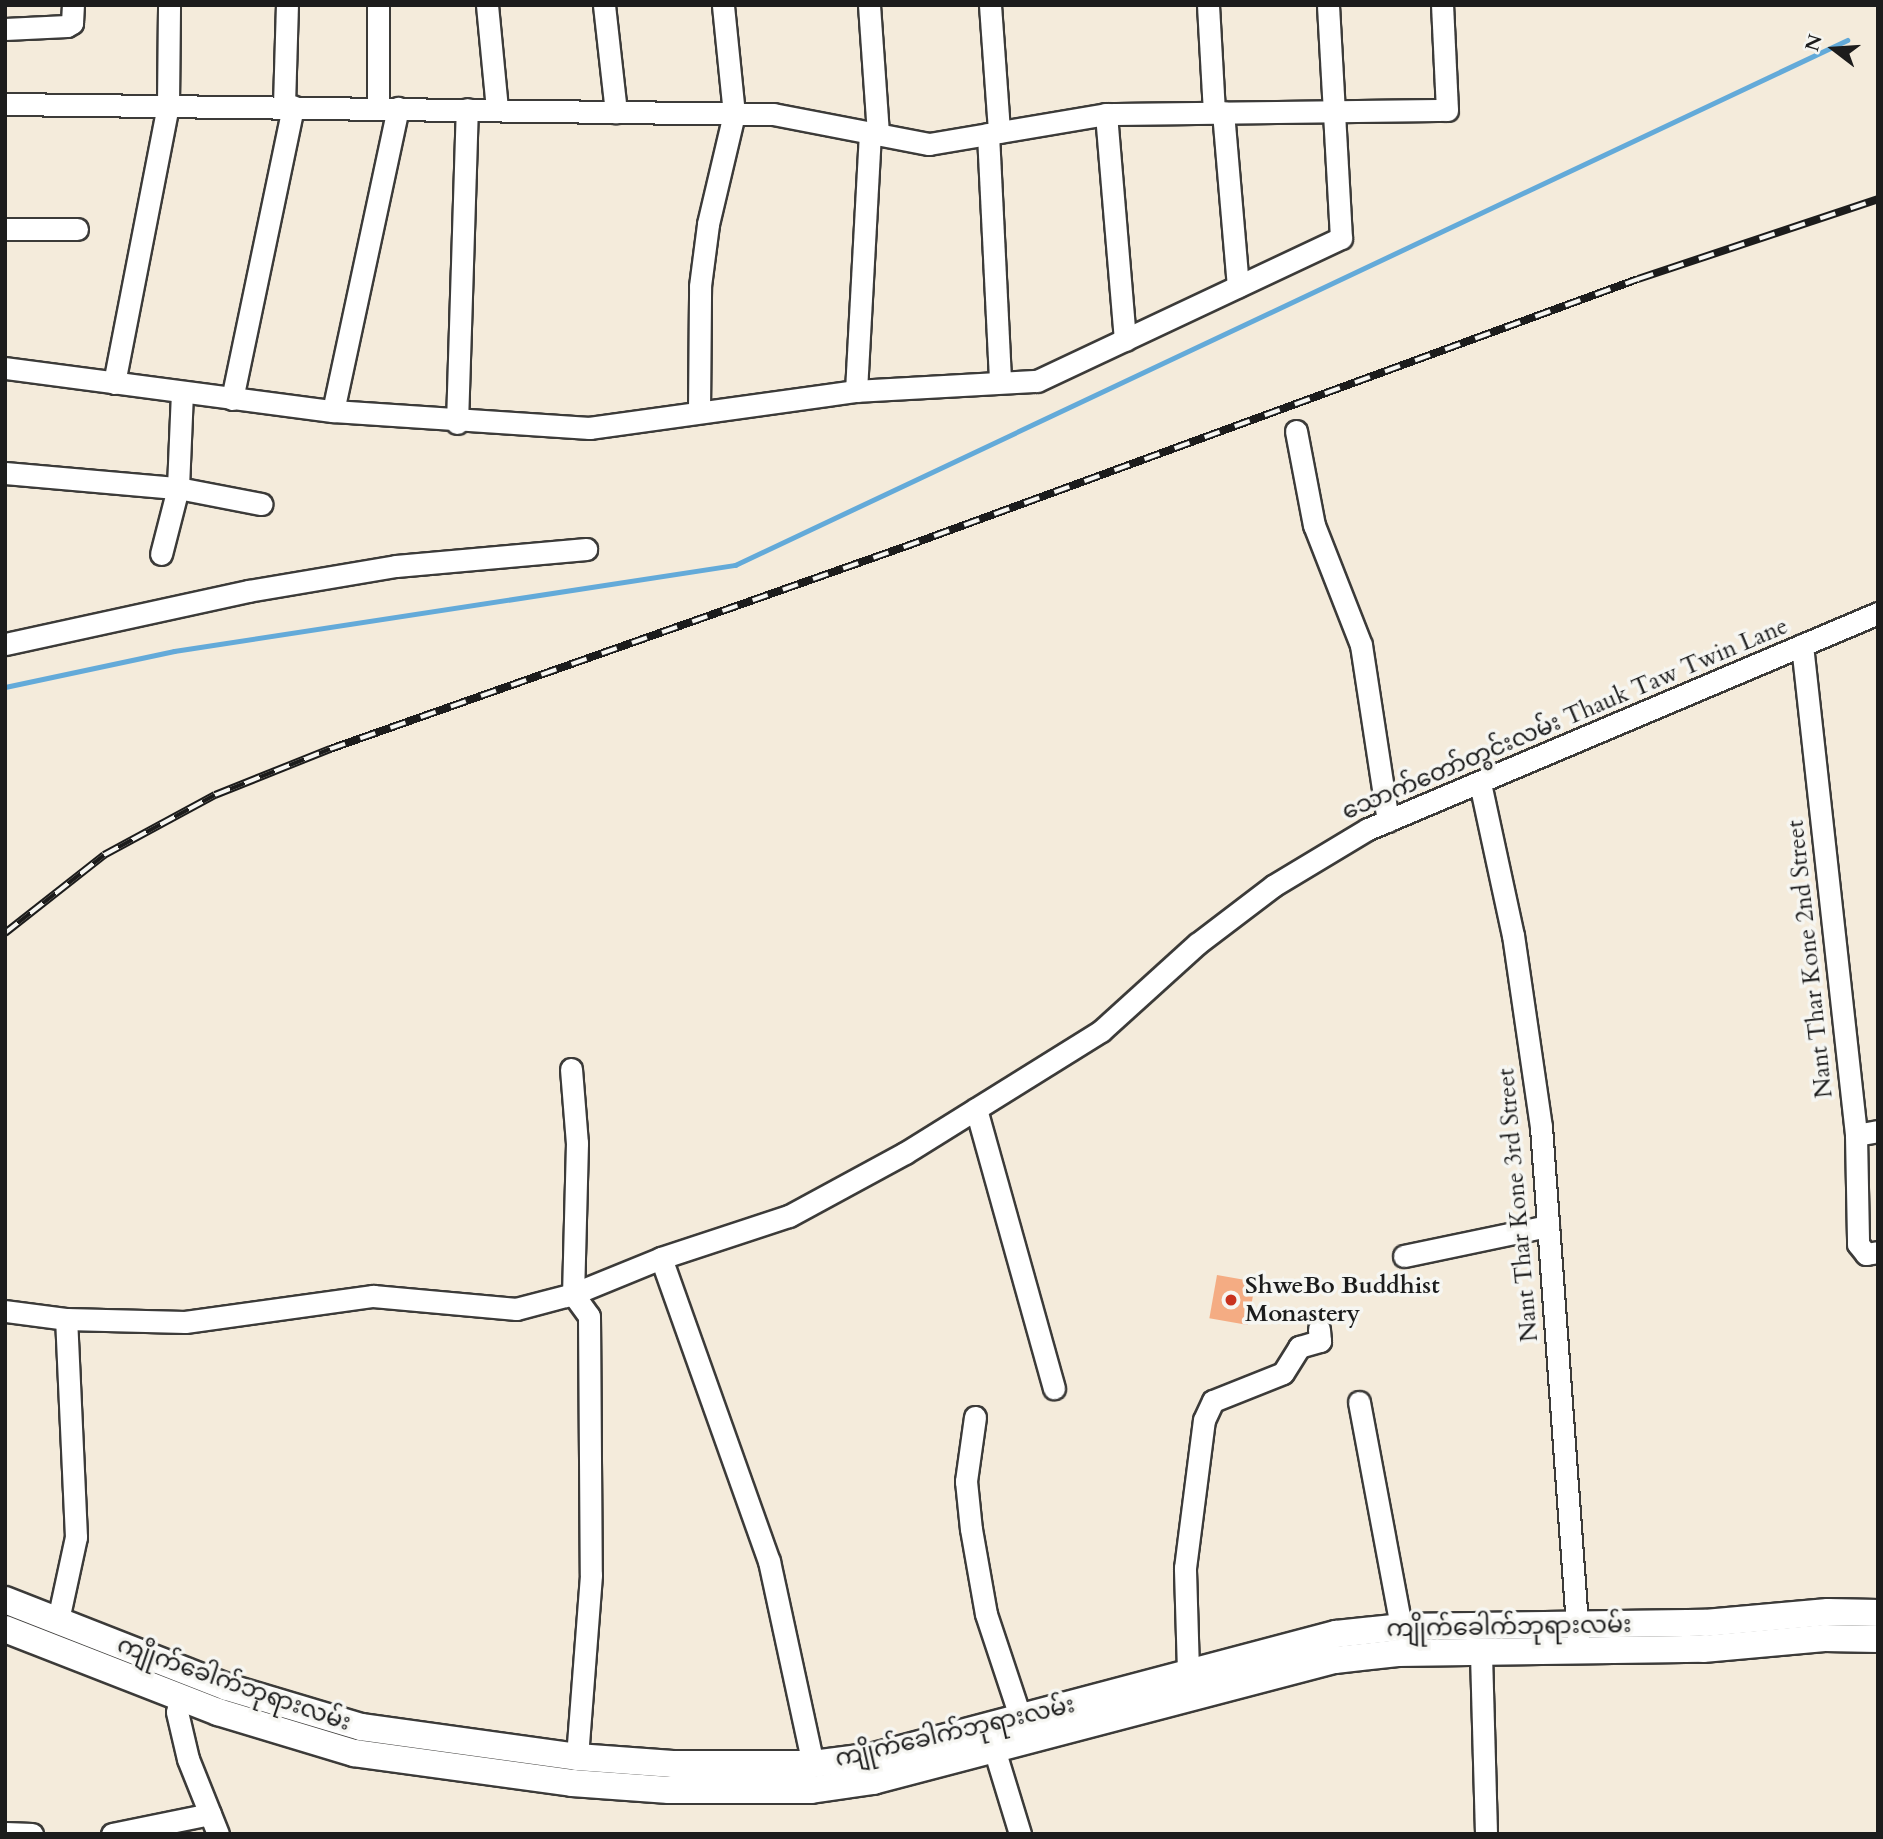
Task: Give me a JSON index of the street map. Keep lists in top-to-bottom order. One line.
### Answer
{"streets":{"main road":["ကျိုက်ခေါက်ဘုရားလမ်း"],"street":["သောက်တော်တွင်းလမ်း Thauk Taw Twin Lane","Nant Thar Kone 2nd Street","Nant Thar Kone 3rd Street"]},"crossings":[["သောက်တော်တွင်းလမ်း Thauk Taw Twin Lane","Nant Thar Kone 2nd Street"],["သောက်တော်တွင်းလမ်း Thauk Taw Twin Lane","Nant Thar Kone 3rd Street"],["Nant Thar Kone 3rd Street","ကျိုက်ခေါက်ဘုရားလမ်း"]],"places":["ShweBo Buddhist Monastery"],"north":"left"}
